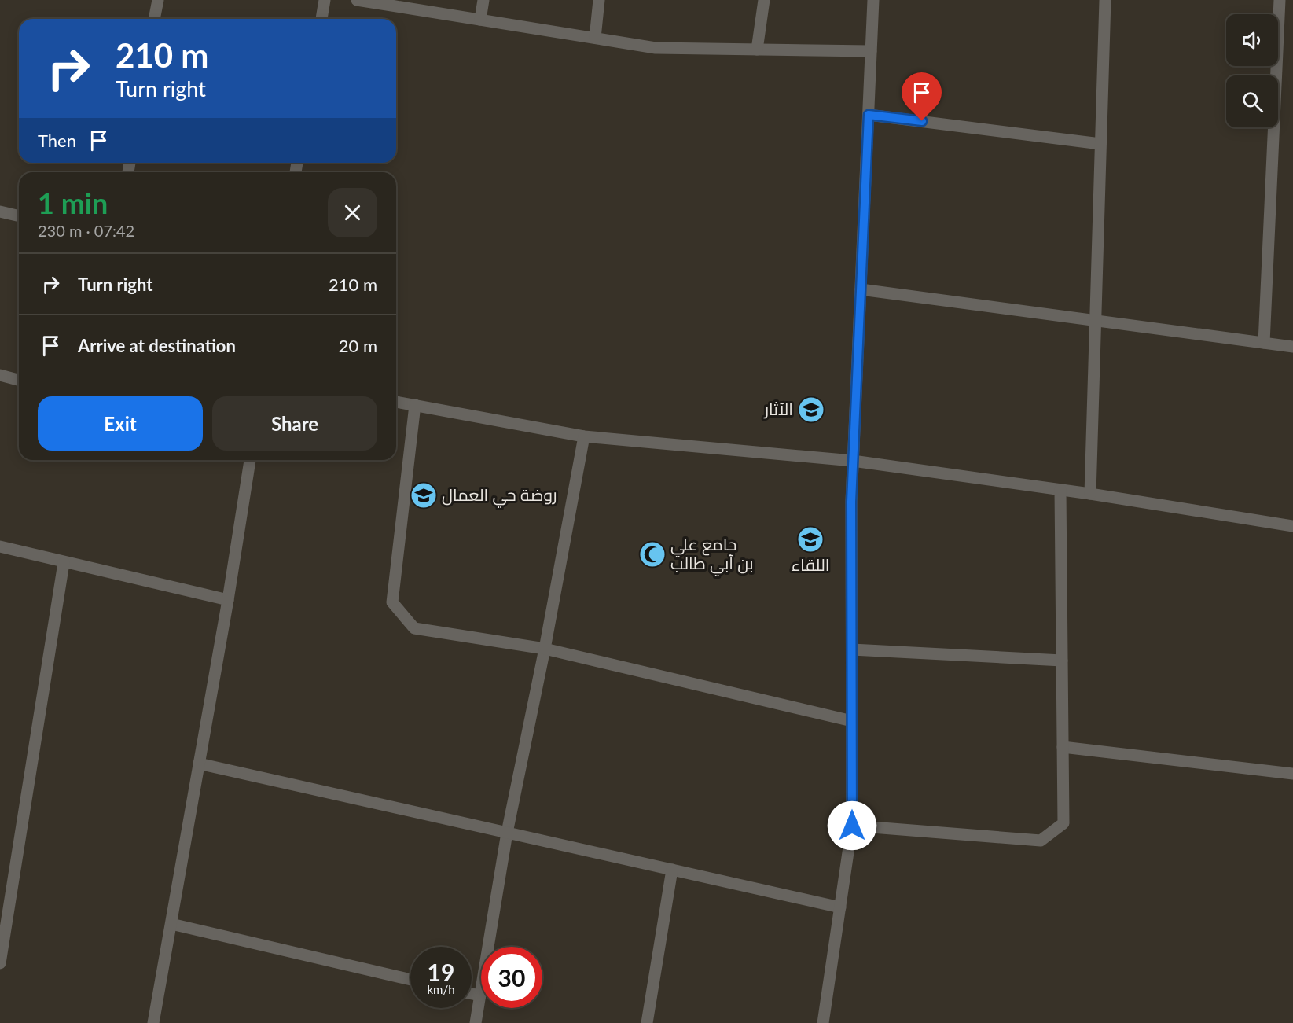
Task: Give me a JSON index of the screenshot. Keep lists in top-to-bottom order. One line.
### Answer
{"places":{"school or university":["الآثار","روضة حي العمال","اللقاء"],"mosque":["جامع علي بن أبي طالب"]},"page":{"turn":["210 m","Turn right"],"then":"Then","heading":["1 min","230 m · 07:42"],"list":[{"name":"Turn right","value":"210 m"},{"name":"Arrive at destination","value":"20 m"}],"buttons":["Exit","Share"],"speed":"19 km/h","limit":"30"}}
